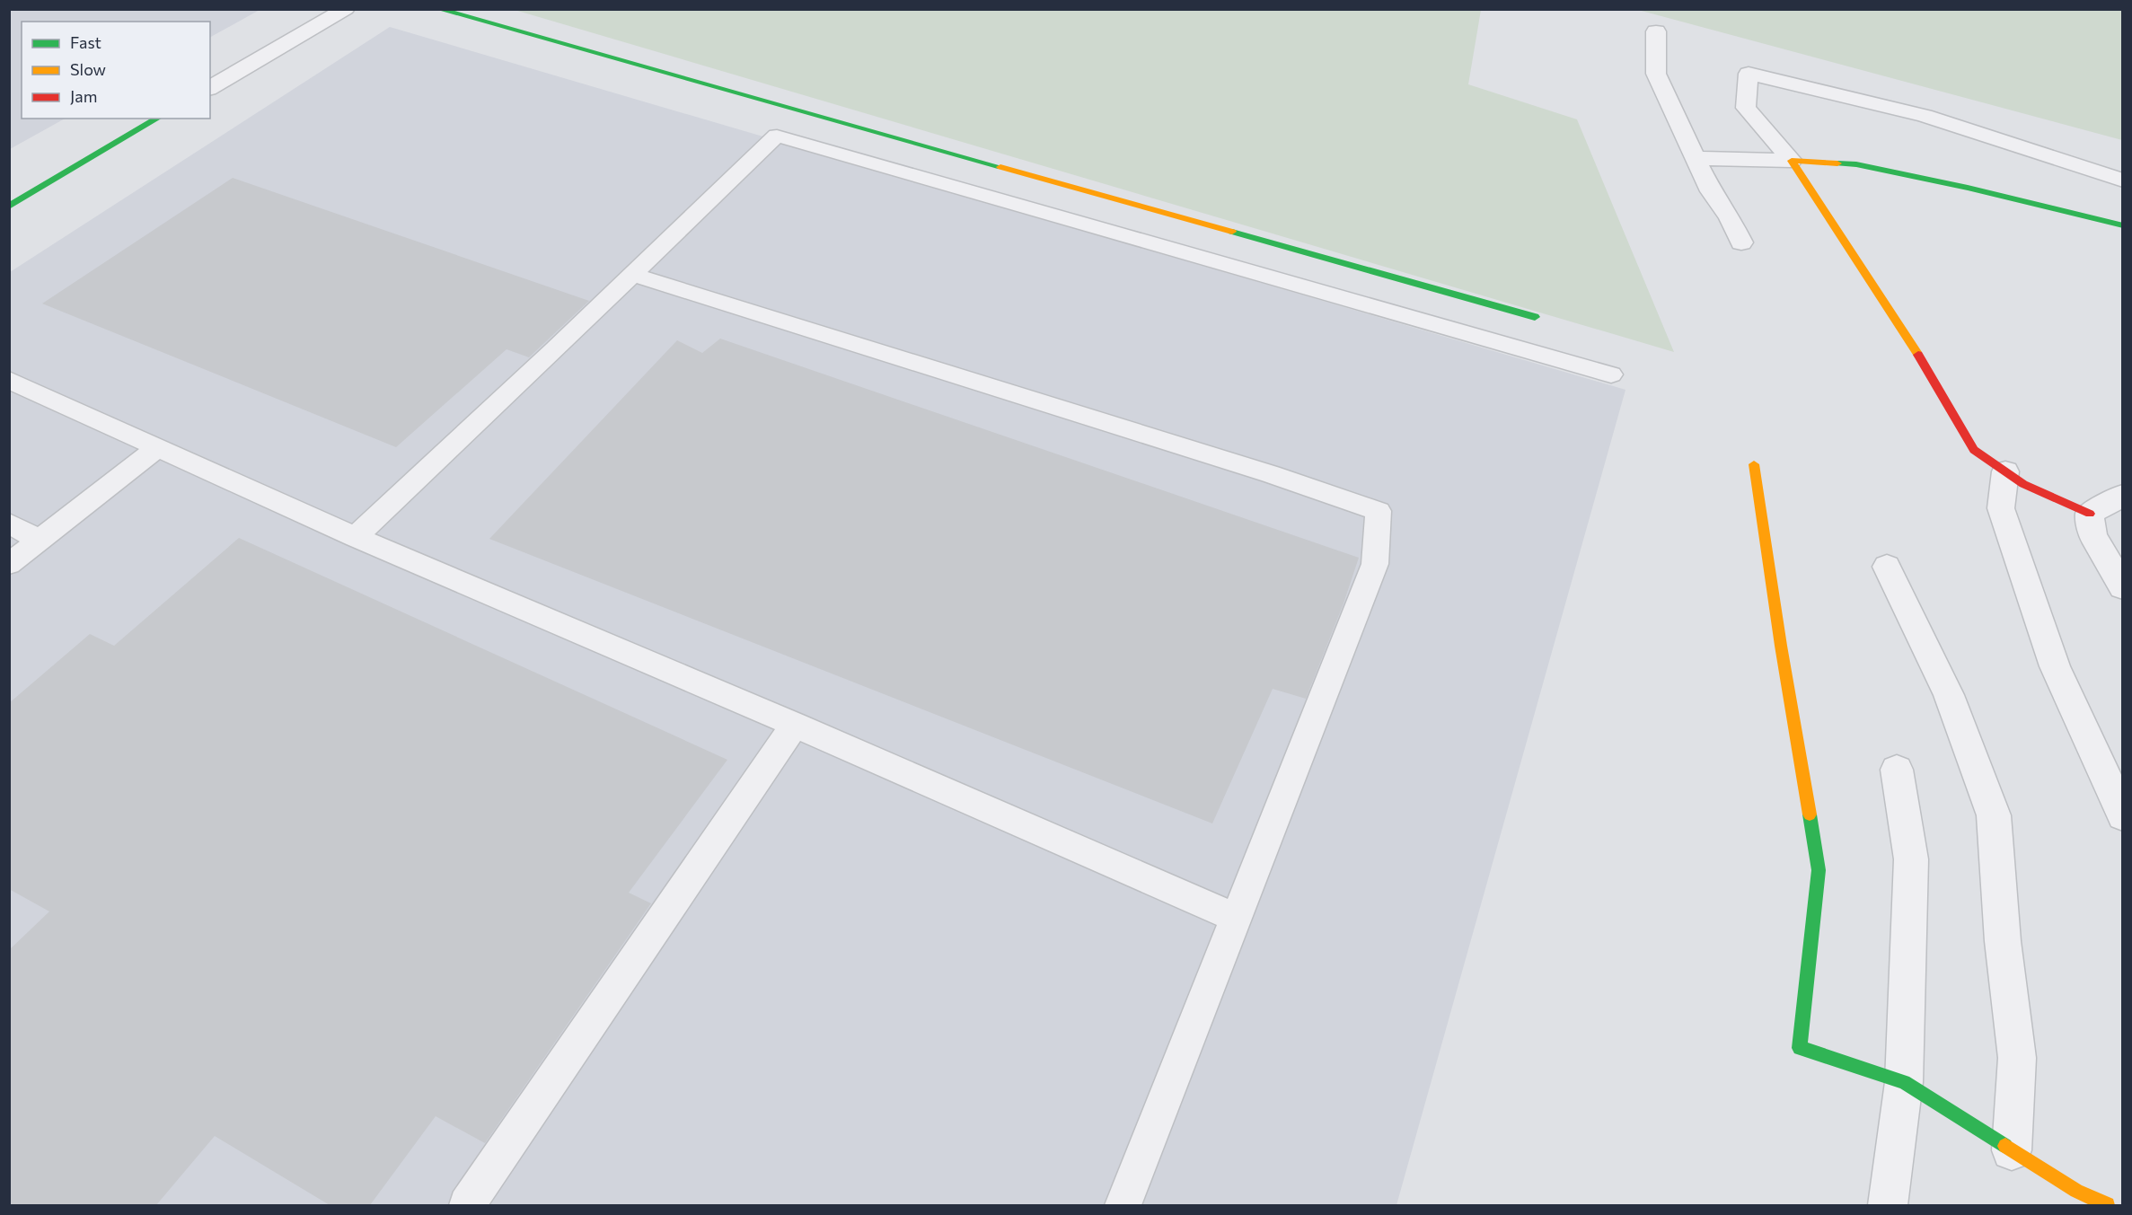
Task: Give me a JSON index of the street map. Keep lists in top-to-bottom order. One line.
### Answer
{"legend":["Fast","Slow","Jam"]}
